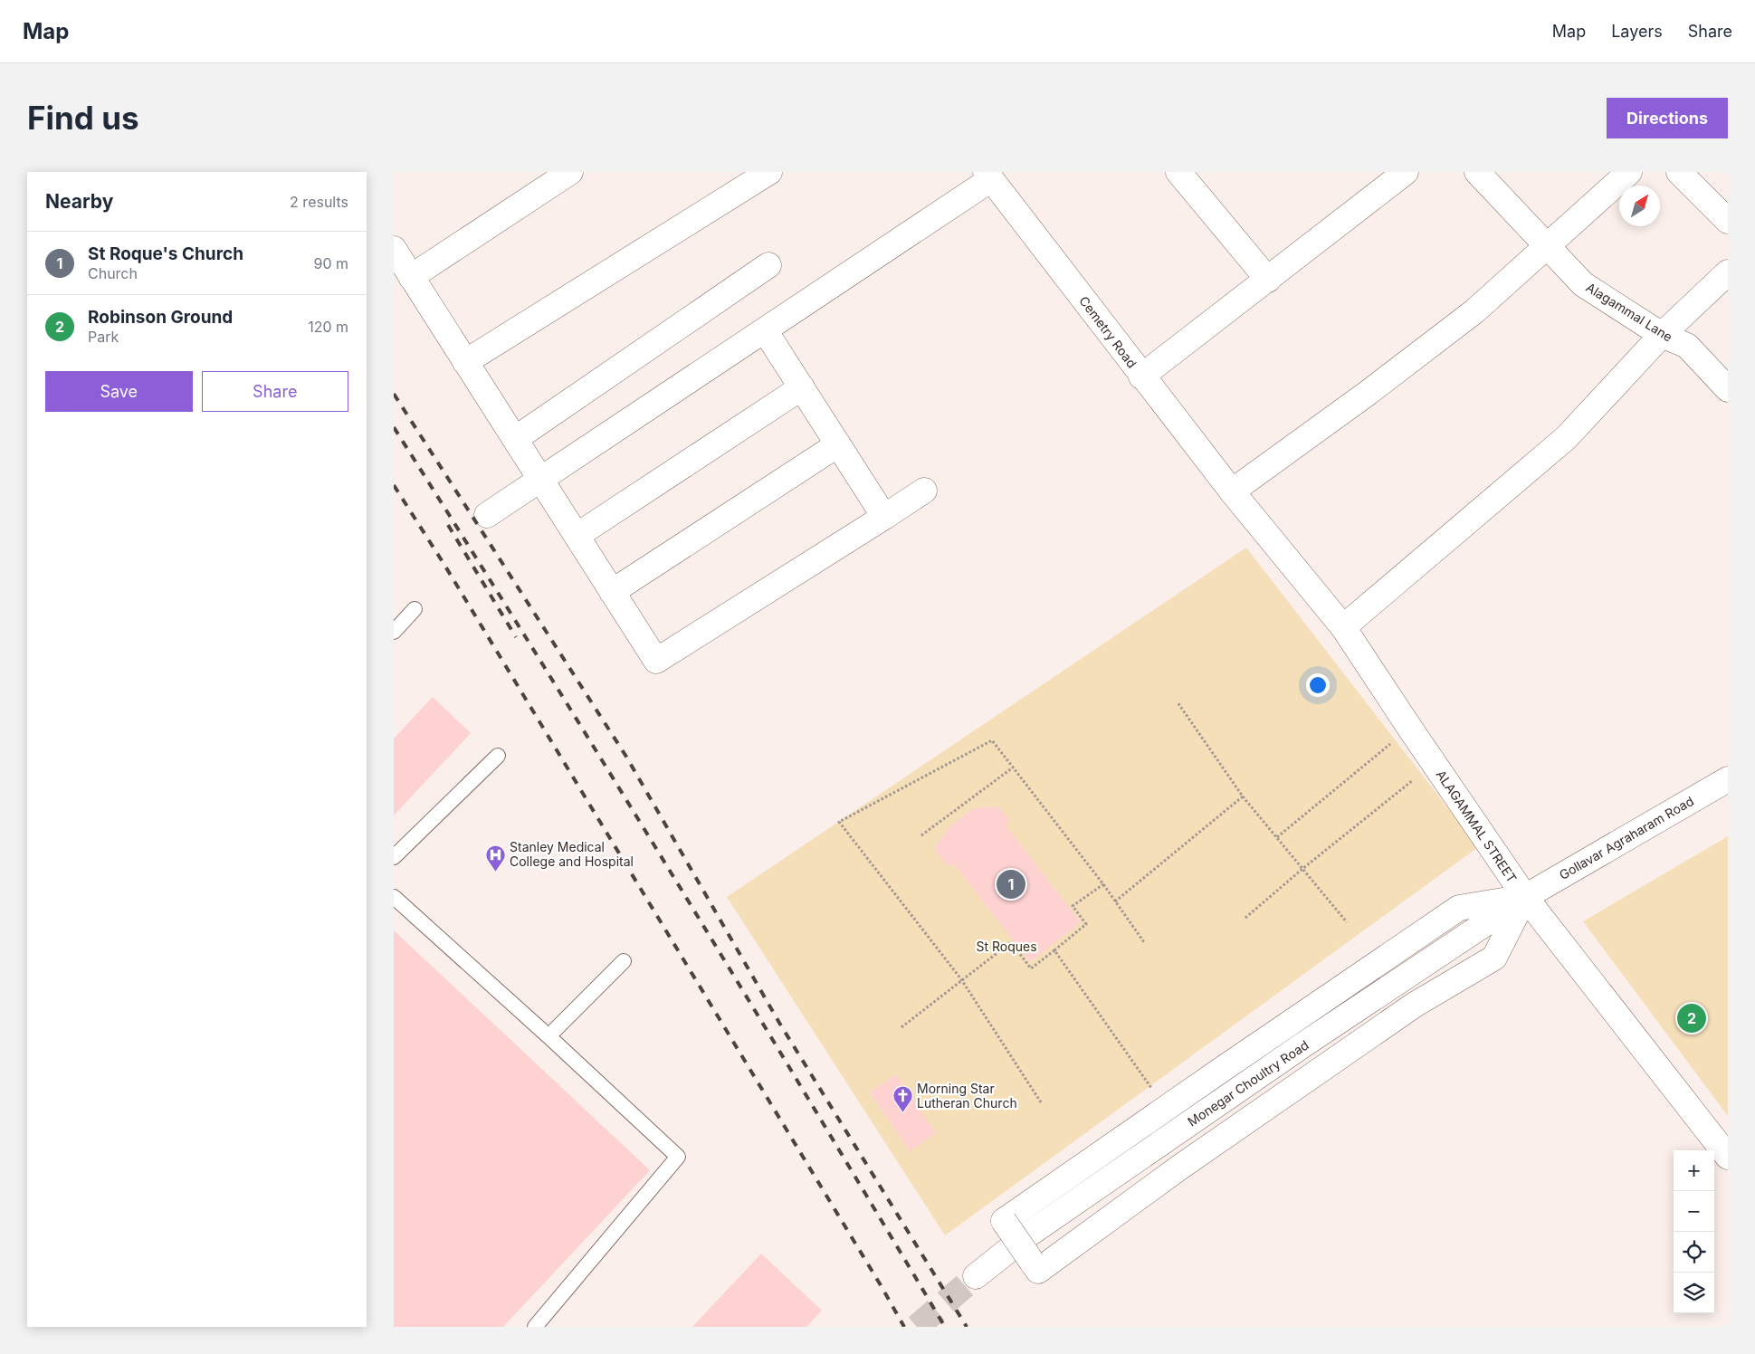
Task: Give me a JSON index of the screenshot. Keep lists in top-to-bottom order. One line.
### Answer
{"streets":{"street":["Alagammal Lane","Cemetry Road","ALAGAMMAL STREET","Gollavar Agraharam Road","Monegar Choultry Road"]},"crossings":[["Cemetry Road","ALAGAMMAL STREET"],["ALAGAMMAL STREET","Gollavar Agraharam Road"],["ALAGAMMAL STREET","Monegar Choultry Road"],["Gollavar Agraharam Road","Monegar Choultry Road"]],"parks":["St Roques"],"places":{"hospital":["Stanley Medical College and Hospital"],"church":["Morning Star Lutheran Church"]},"north":"top right","page":{"header":"Map","nav":["Map","Layers","Share"],"buttons":["Directions",["Save","Share"]],"title":"Find us","heading":["Nearby","2 results"],"list":[{"mark":"1","name":"St Roque's Church","note":"Church","value":"90 m"},{"mark":"2","name":"Robinson Ground","note":"Park","value":"120 m"}],"pins":["1","2"],"map_buttons":["+","−"]}}
